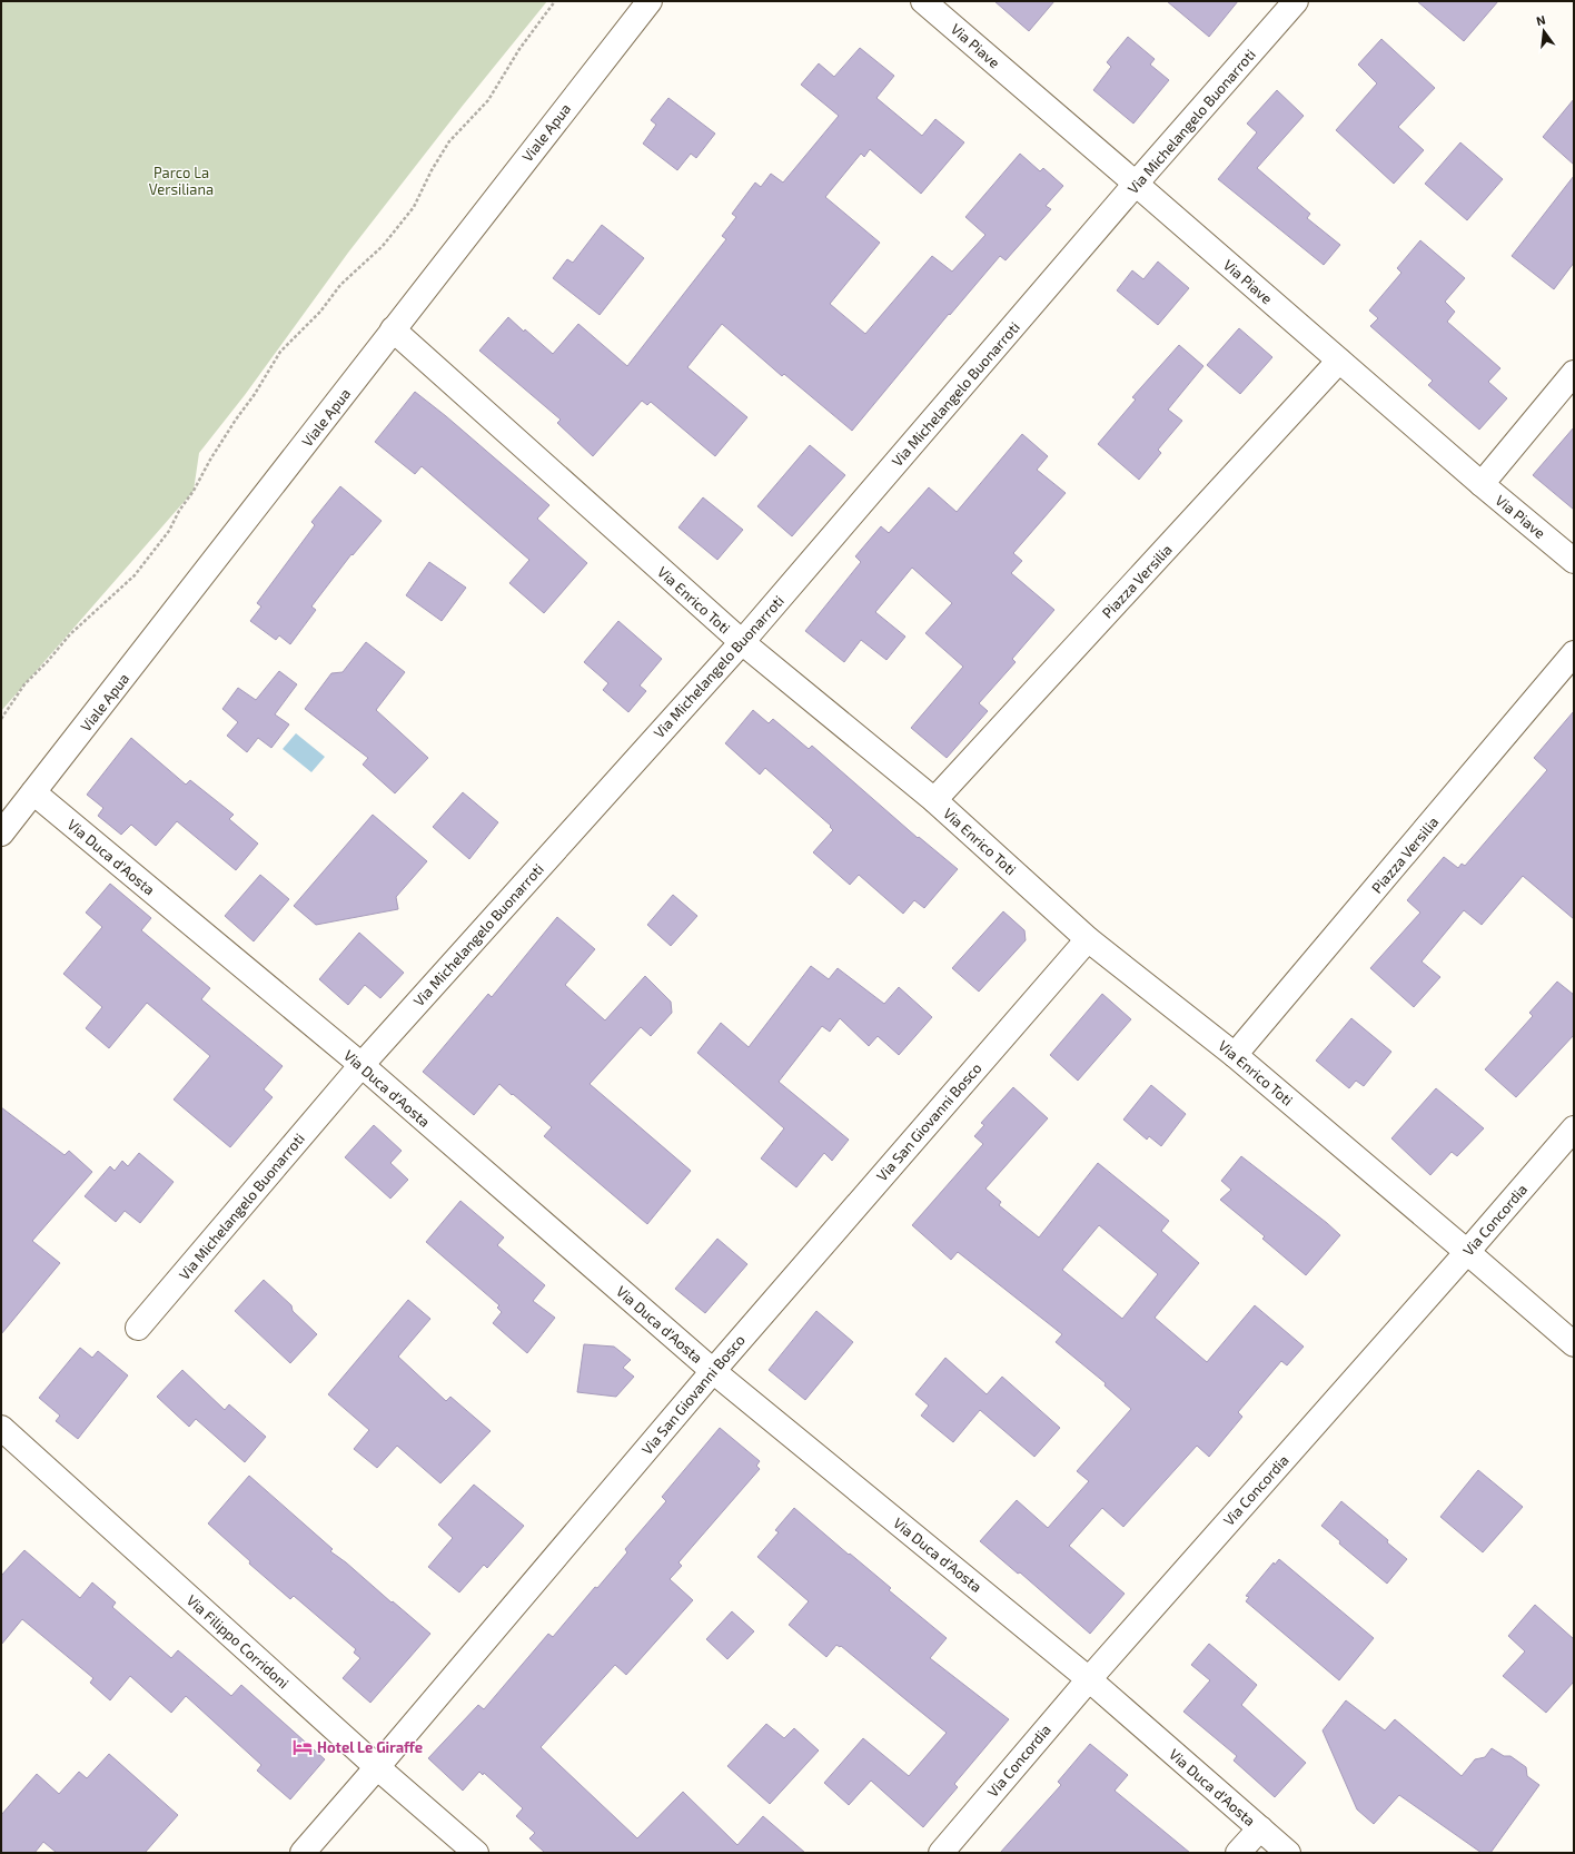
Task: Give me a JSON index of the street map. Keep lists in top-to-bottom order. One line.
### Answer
{"streets":{"street":["Via Piave","Via Michelangelo Buonarroti","Viale Apua","Piazza Versilia","Via Enrico Toti","Via Duca d'Aosta","Via San Giovanni Bosco","Via Concordia","Via Filippo Corridoni"]},"crossings":[["Via Piave","Via Michelangelo Buonarroti"],["Via Piave","Piazza Versilia"],["Via Michelangelo Buonarroti","Via Enrico Toti"],["Via Michelangelo Buonarroti","Via Duca d'Aosta"],["Viale Apua","Via Enrico Toti"],["Viale Apua","Via Duca d'Aosta"],["Piazza Versilia","Via Enrico Toti"],["Via Enrico Toti","Via San Giovanni Bosco"],["Via Enrico Toti","Via Concordia"],["Via Duca d'Aosta","Via San Giovanni Bosco"],["Via Duca d'Aosta","Via Concordia"],["Via San Giovanni Bosco","Via Filippo Corridoni"]],"parks":["Parco La Versiliana"],"places":{"hotel":["Hotel Le Giraffe"]},"north":"top"}
